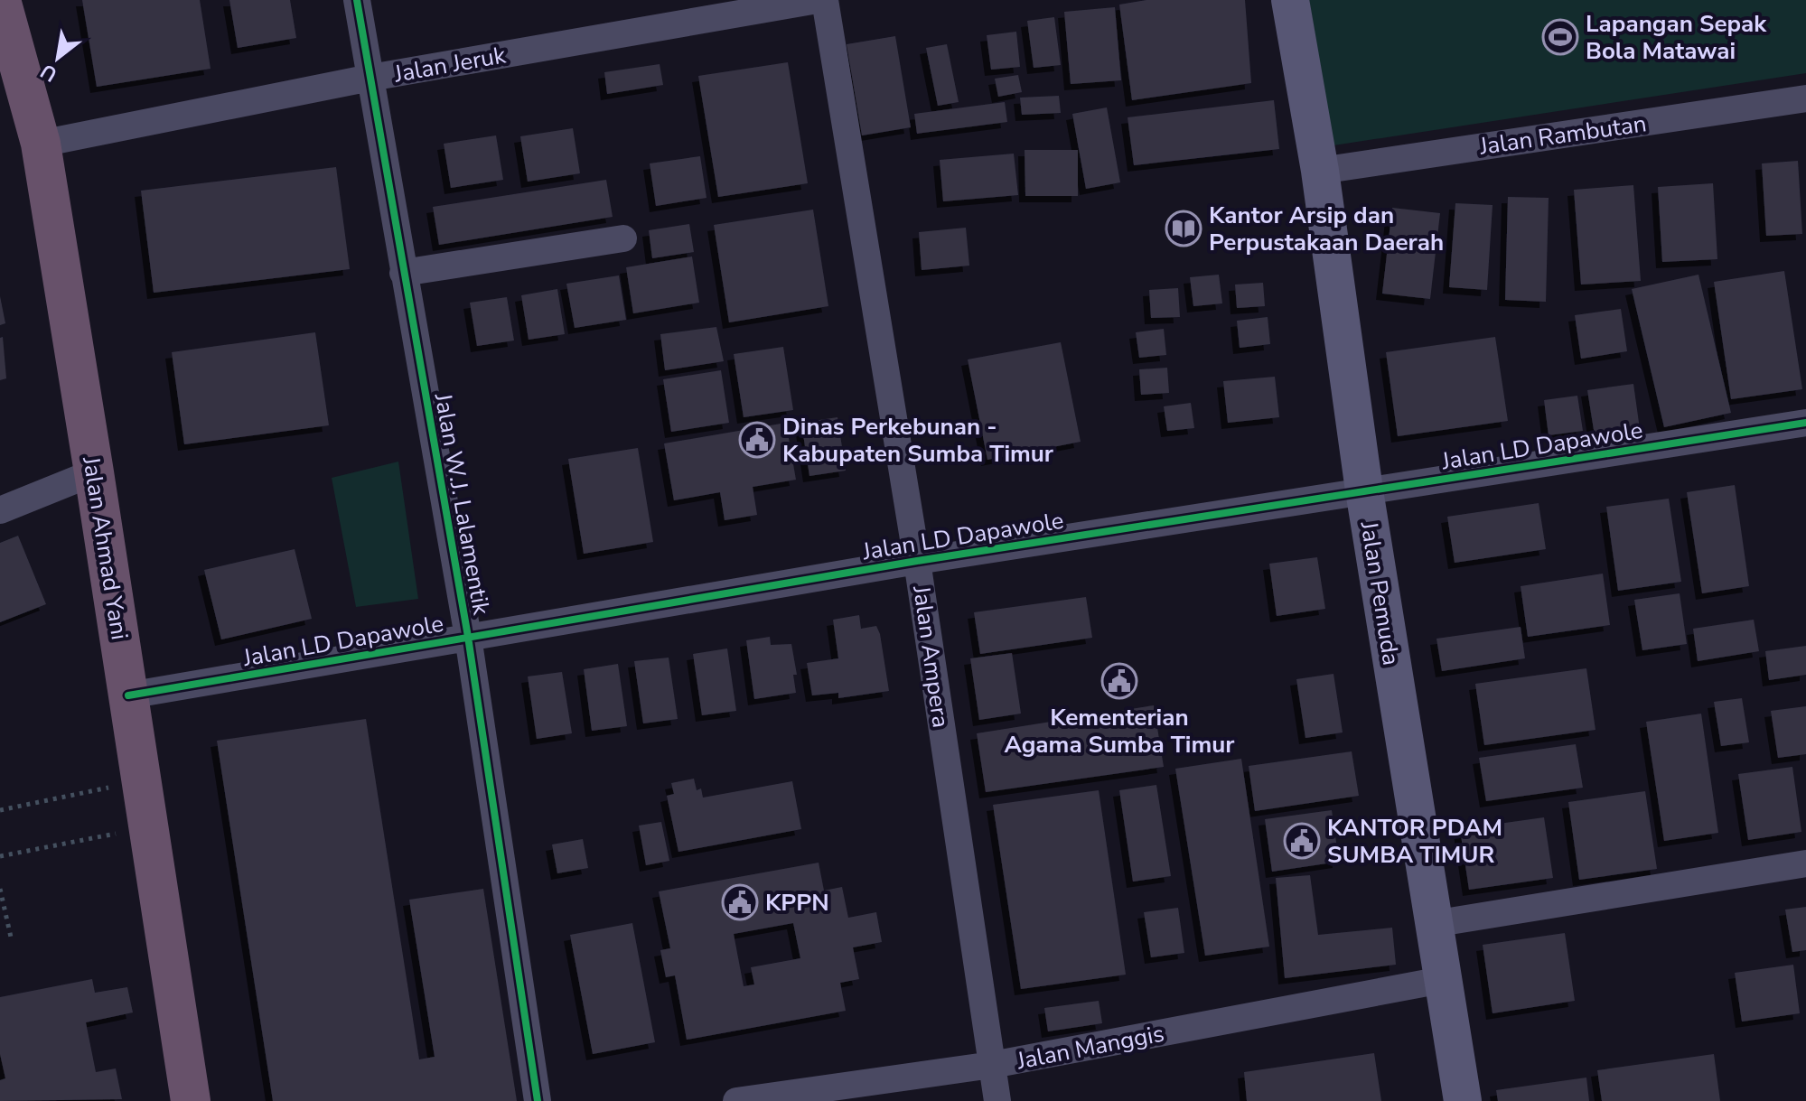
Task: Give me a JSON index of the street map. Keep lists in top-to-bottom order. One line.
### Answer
{"streets":{"highway":["Jalan Ahmad Yani"],"street":["Jalan Jeruk","Jalan Rambutan","Jalan LD Dapawole","Jalan W.J. Lalamentik","Jalan Pemuda","Jalan Ampera","Jalan Manggis"]},"crossings":[["Jalan Jeruk","Jalan W.J. Lalamentik"],["Jalan Jeruk","Jalan Ahmad Yani"],["Jalan Rambutan","Jalan Pemuda"],["Jalan LD Dapawole","Jalan W.J. Lalamentik"],["Jalan LD Dapawole","Jalan Ahmad Yani"],["Jalan LD Dapawole","Jalan Pemuda"],["Jalan LD Dapawole","Jalan Ampera"],["Jalan Pemuda","Jalan Manggis"],["Jalan Ampera","Jalan Manggis"]],"places":{"sports":["Lapangan Sepak Bola Matawai"],"library":["Kantor Arsip dan Perpustakaan Daerah"],"public building":["Dinas Perkebunan - Kabupaten Sumba Timur","Kementerian Agama Sumba Timur","KANTOR PDAM SUMBA TIMUR","KPPN"]},"north":"bottom left"}
